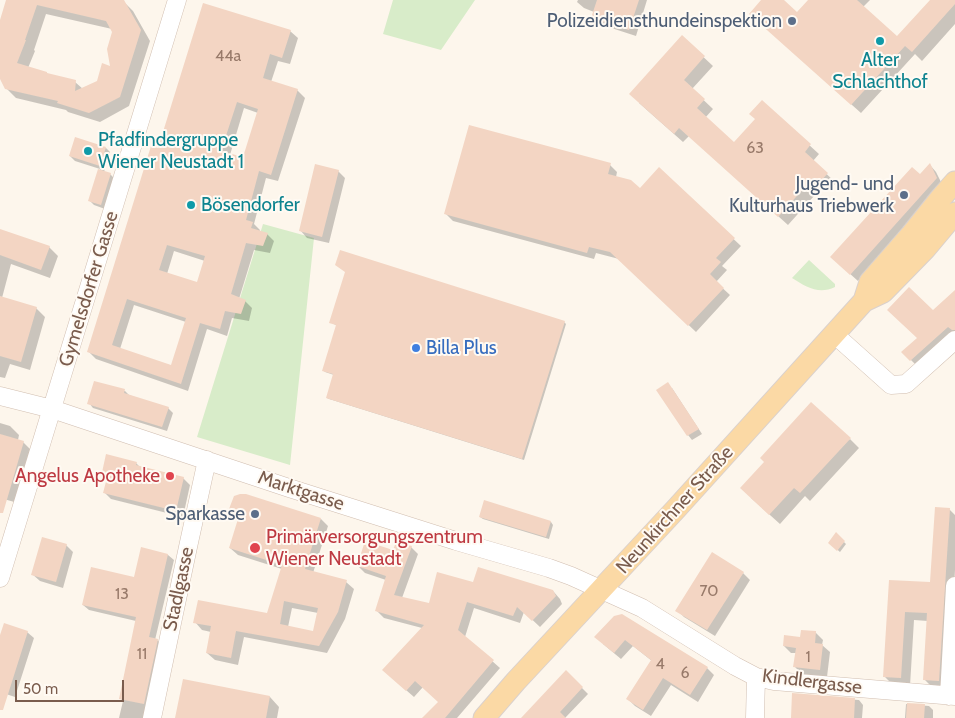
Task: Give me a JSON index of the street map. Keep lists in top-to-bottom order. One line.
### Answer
{"streets":{"main road":["Neunkirchner Straße"],"street":["Gymelsdorfer Gasse","Marktgasse","Stadlgasse","Kindlergasse"]},"crossings":[["Gymelsdorfer Gasse","Marktgasse"],["Marktgasse","Neunkirchner Straße"],["Marktgasse","Stadlgasse"],["Marktgasse","Kindlergasse"],["Neunkirchner Straße","Kindlergasse"]],"places":["Polizeidiensthundeinspektion","Alter Schlachthof","Pfadfindergruppe Wiener Neustadt 1","Jugend- und Kulturhaus Triebwerk","Bösendorfer","Billa Plus","Angelus Apotheke","Sparkasse","Primärversorgungszentrum Wiener Neustadt"],"house_numbers":["44a","63","70","13","11","1","4","6"],"scale_bar":"50 m"}
